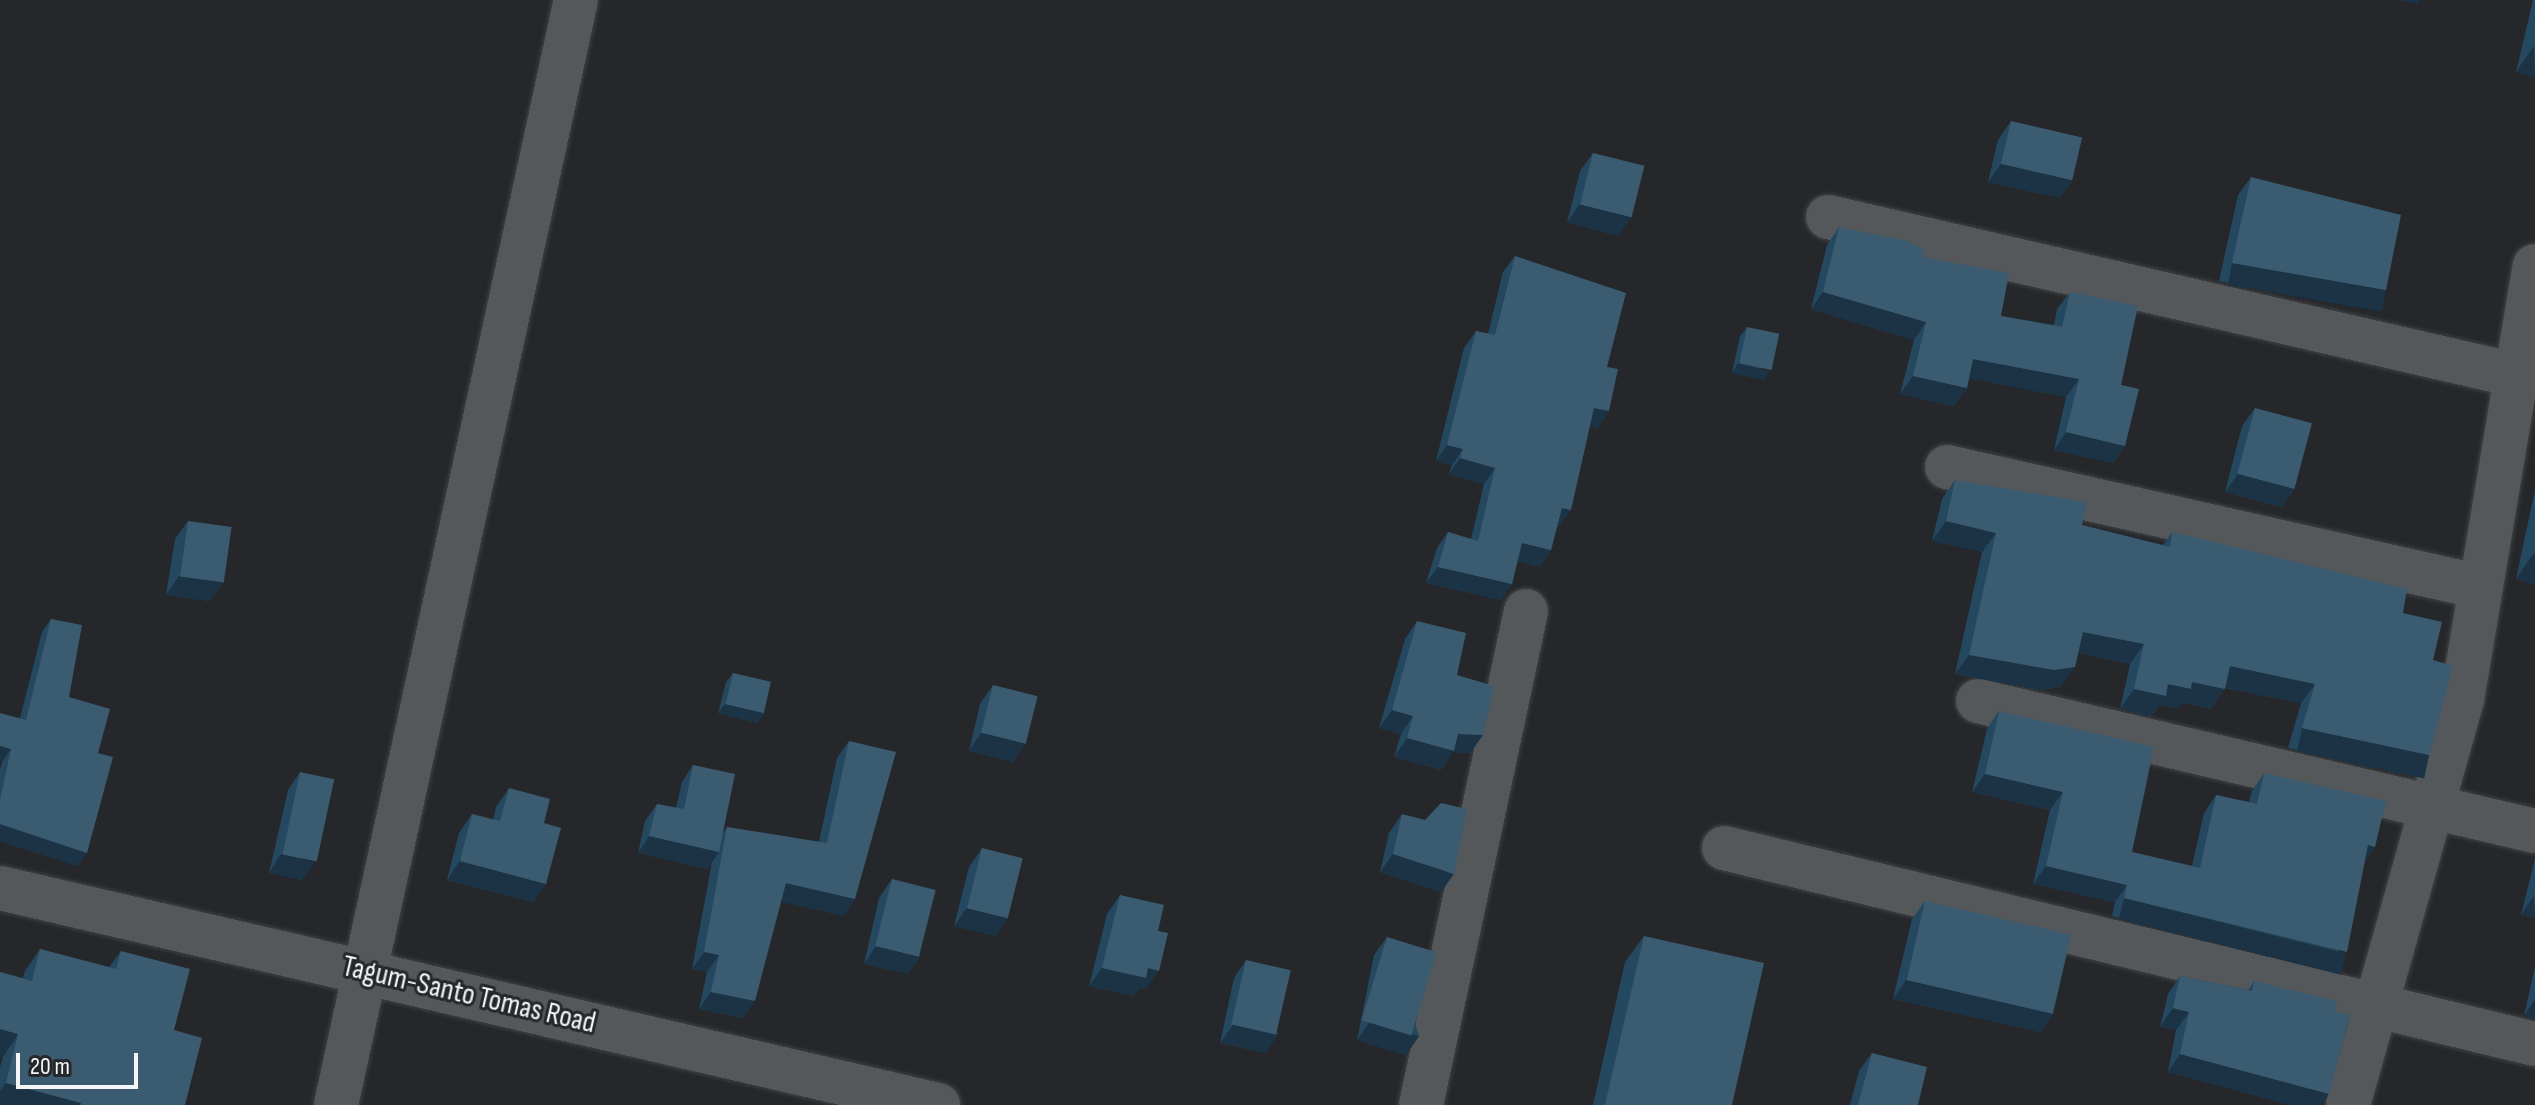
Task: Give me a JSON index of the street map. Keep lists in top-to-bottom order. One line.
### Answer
{"streets":{"street":["Tagum-Santo Tomas Road"]},"scale_bar":"20 m"}
